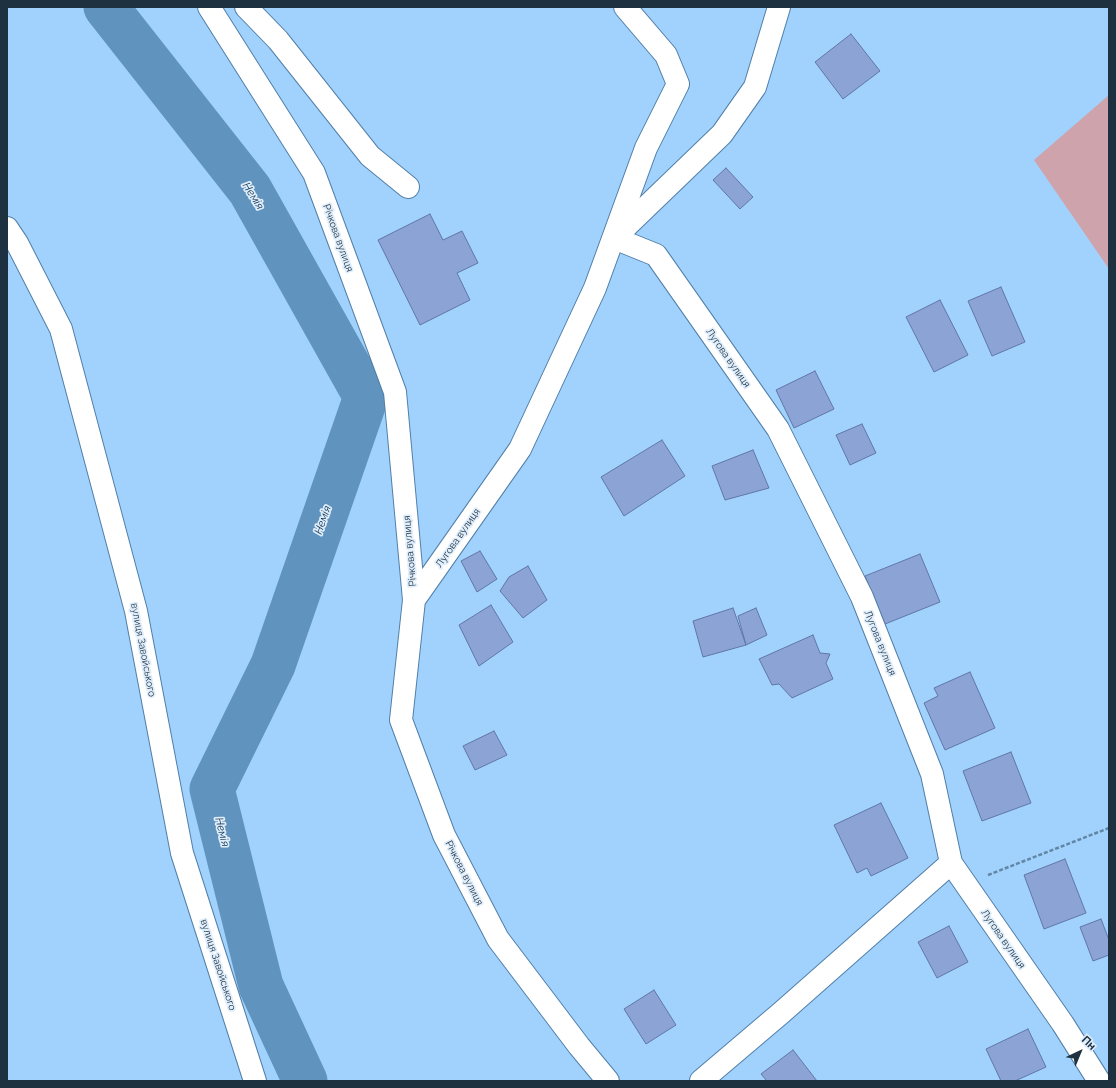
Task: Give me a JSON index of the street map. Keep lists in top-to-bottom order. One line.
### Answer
{"streets":{"street":["Річкова вулиця","Лугова вулиця","вулиця Завойського"]},"crossings":[["Річкова вулиця","Лугова вулиця"]],"water":["Немія"],"north":"top right"}
